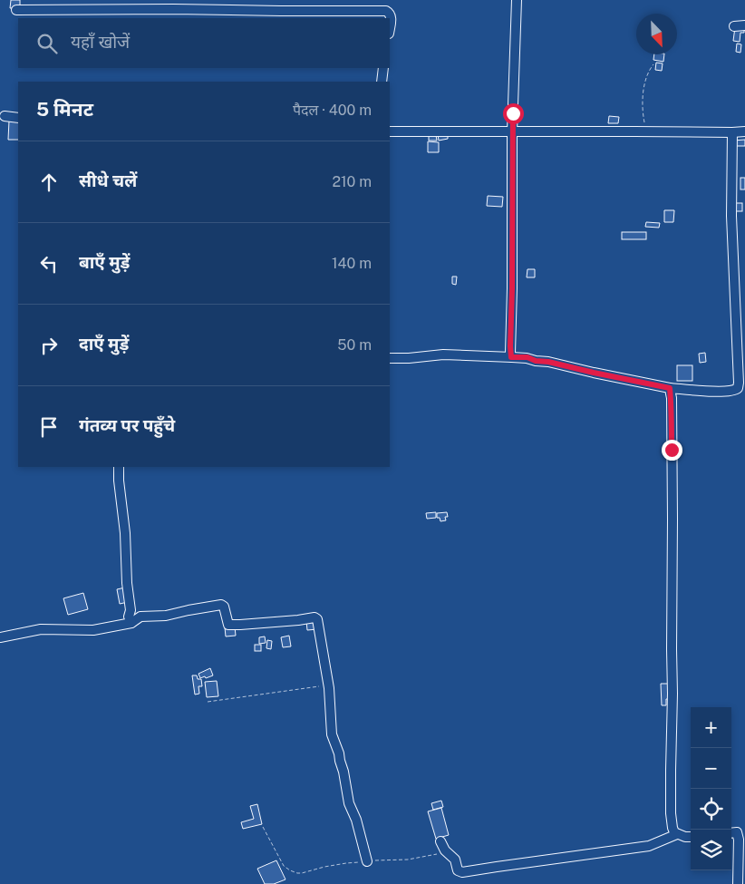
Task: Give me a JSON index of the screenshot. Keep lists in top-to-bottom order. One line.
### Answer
{"north":"bottom right","page":{"search":"यहाँ खोजें","heading":["5 मिनट","पैदल · 400 m"],"list":[["सीधे चलें","210 m"],["बाएँ मुड़ें","140 m"],["दाएँ मुड़ें","50 m"],"गंतव्य पर पहुँचे"],"map_buttons":["+","−"]}}
